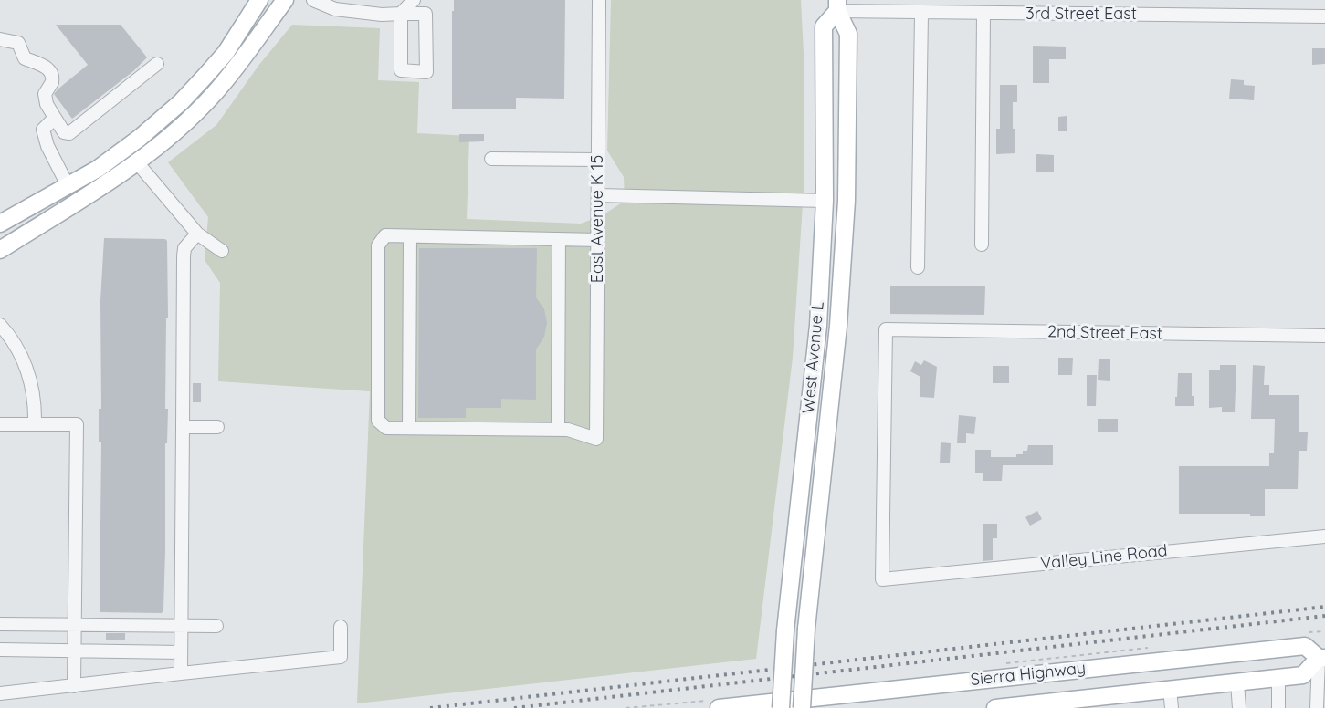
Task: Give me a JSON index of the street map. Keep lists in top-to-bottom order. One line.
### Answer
{"streets":{"main road":["West Avenue L","Sierra Highway"],"street":["3rd Street East","East Avenue K 15","2nd Street East","Valley Line Road"]},"crossings":[["3rd Street East","West Avenue L"],["2nd Street East","Valley Line Road"]]}
